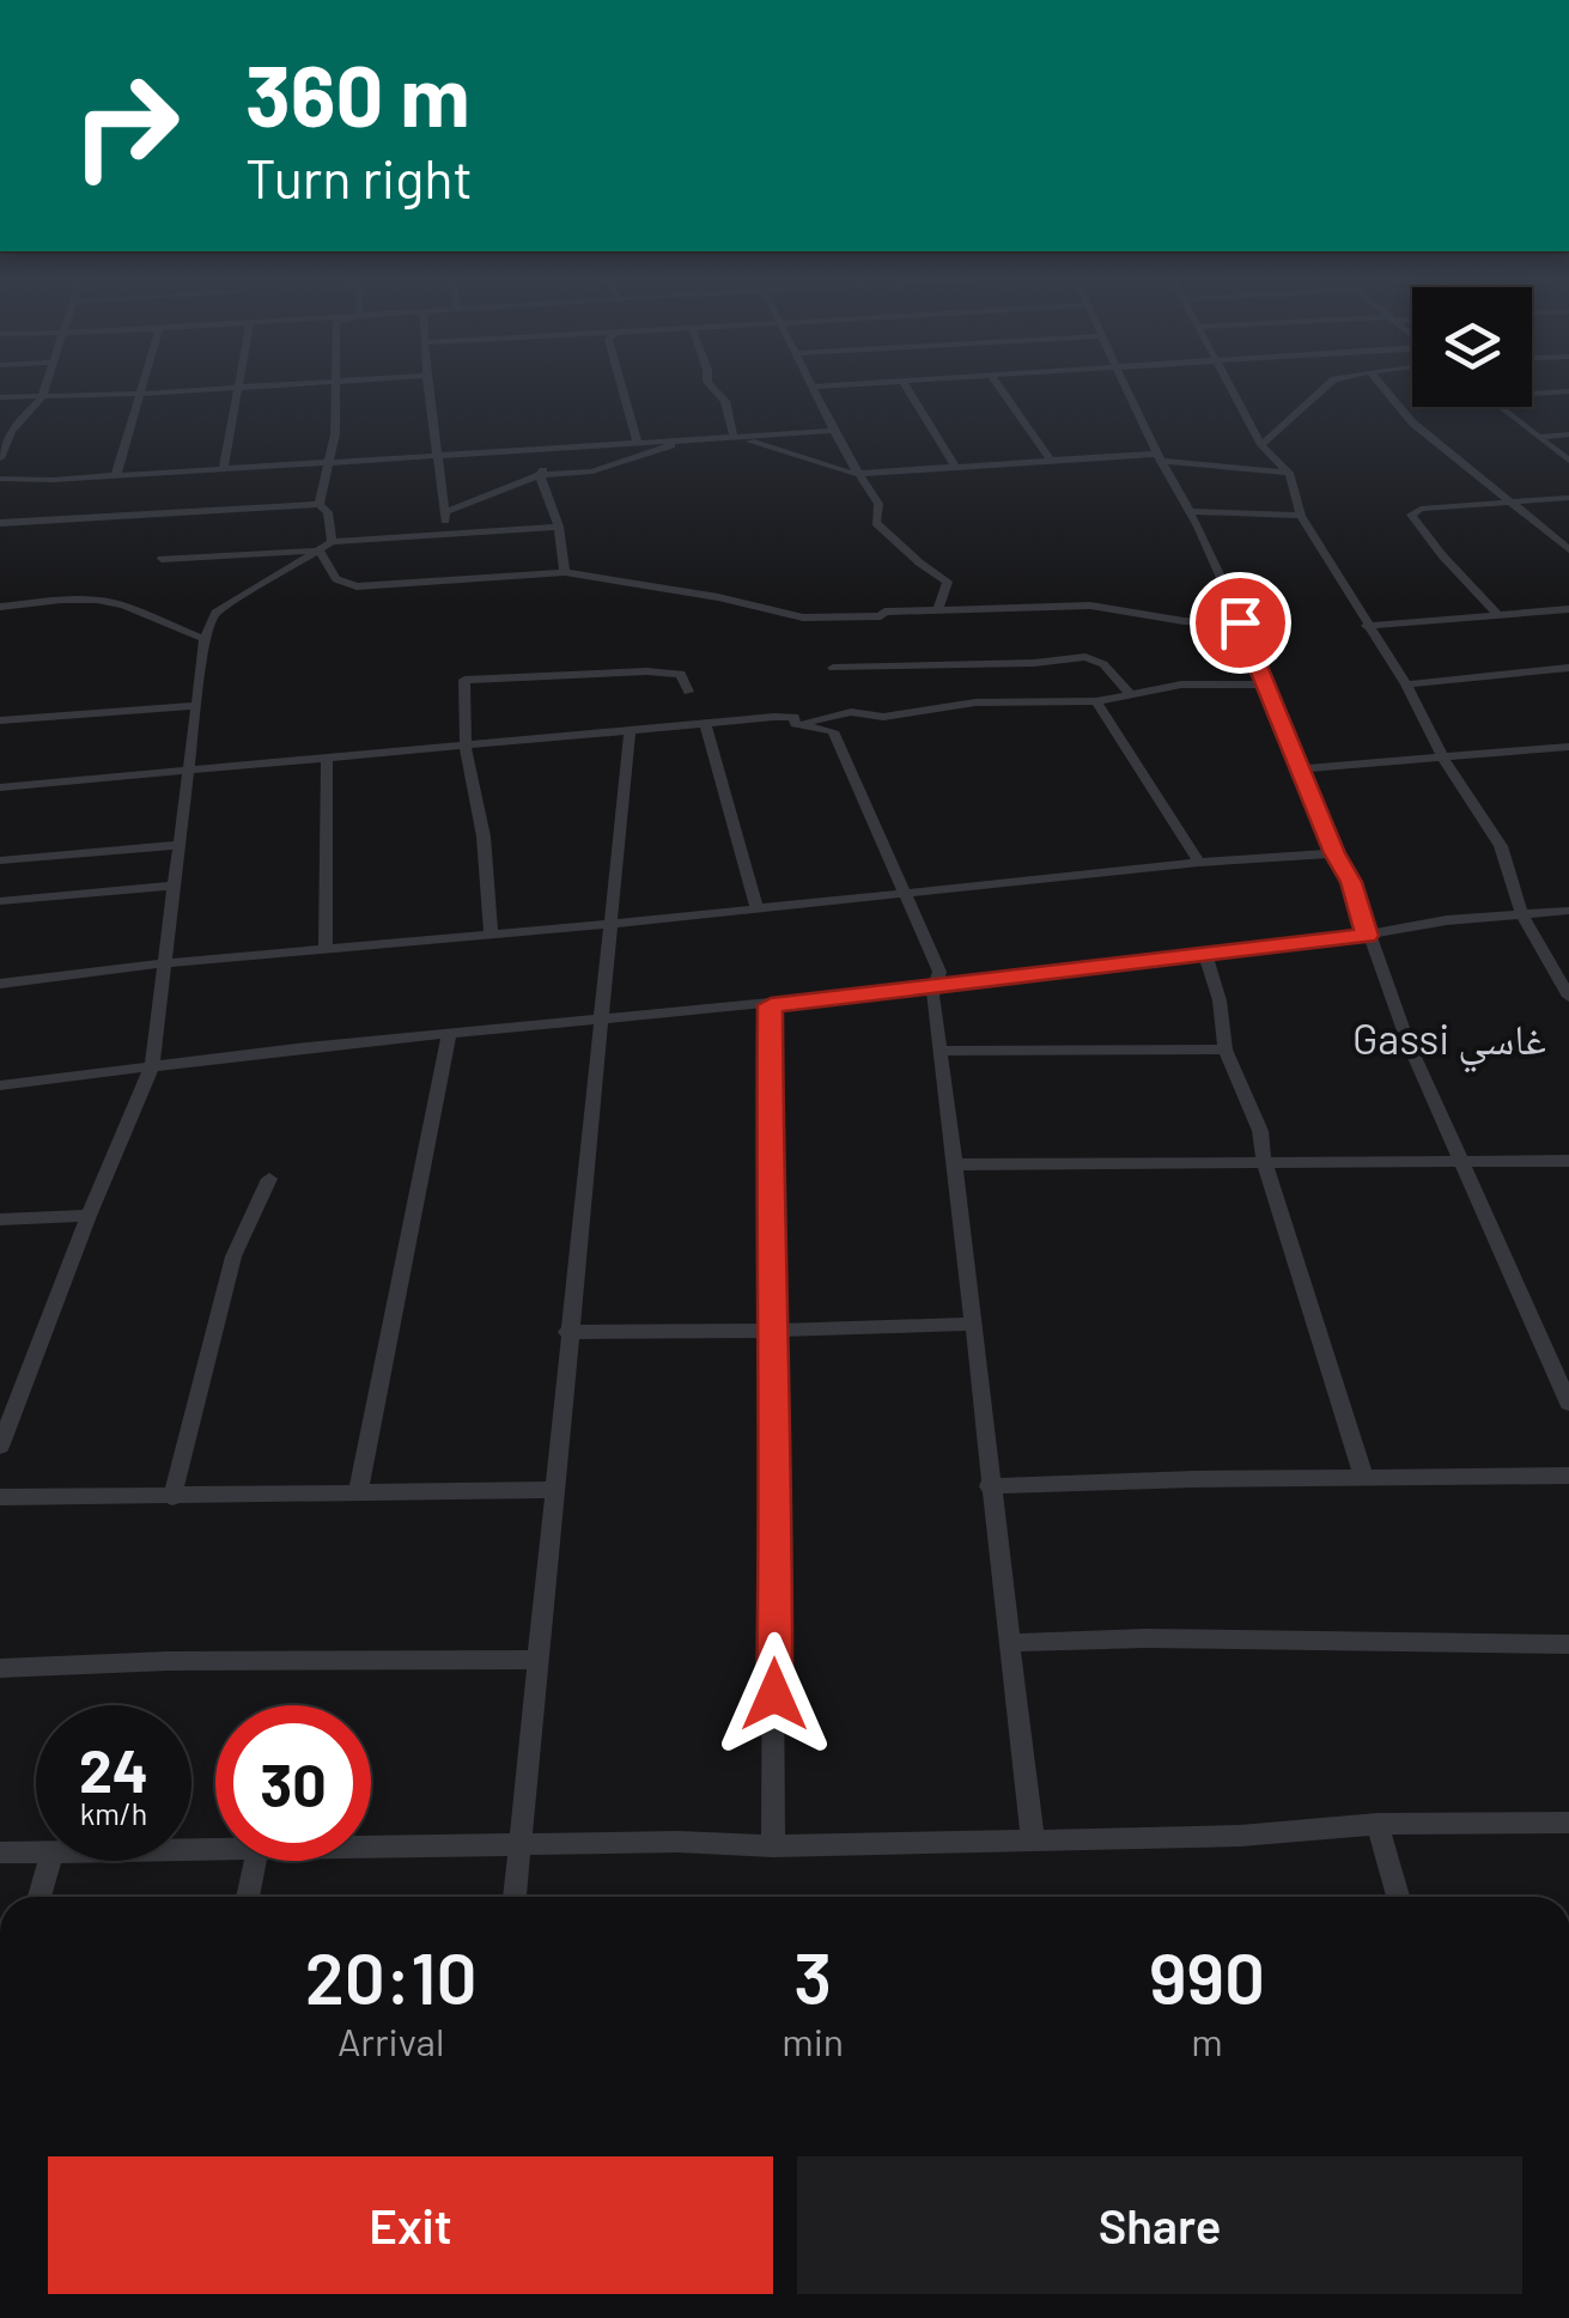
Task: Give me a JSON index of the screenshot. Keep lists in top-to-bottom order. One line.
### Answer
{"districts":["Gassi غاسي"],"page":{"turn":["360 m","Turn right"],"speed":"24 km/h","limit":"30","eta":["20:10","Arrival","3","min","990","m"],"buttons":["Exit","Share"]}}
